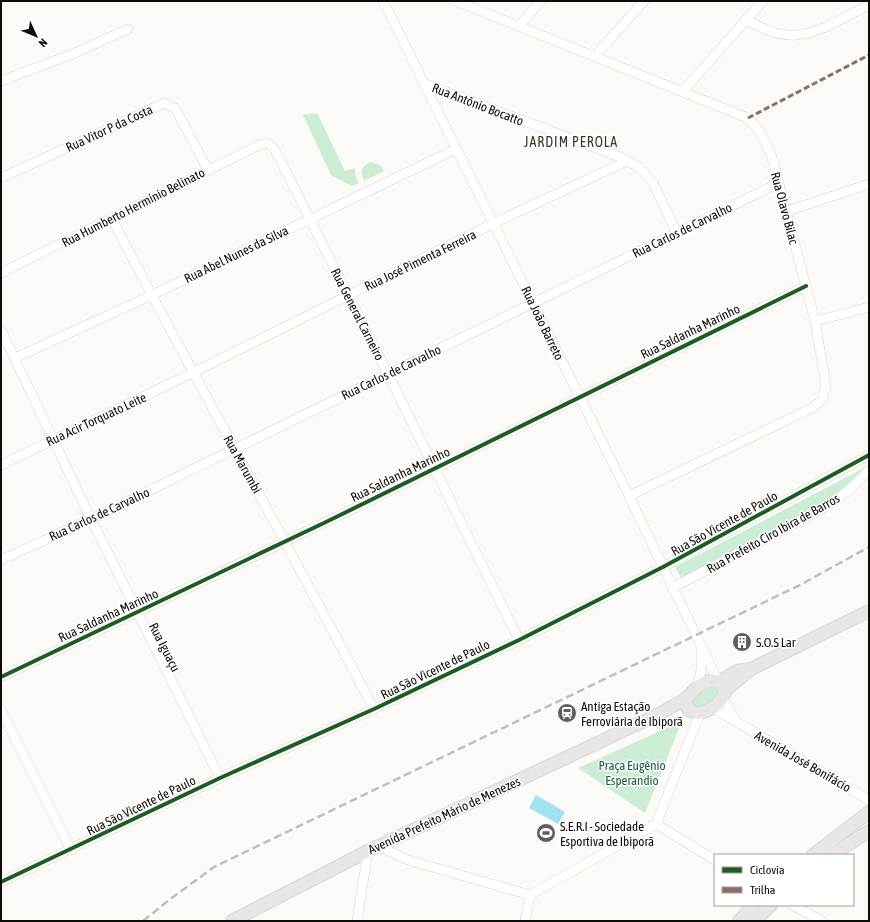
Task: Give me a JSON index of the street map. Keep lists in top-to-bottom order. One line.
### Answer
{"streets":{"main road":["Avenida Prefeito Mário de Menezes"],"street":["Rua Antônio Bocatto","Rua Vitor P da Costa","Rua Humberto Hermínio Belinato","Rua Olavo Bilac","Rua Carlos de Carvalho","Rua Abel Nunes da Silva","Rua José Pimenta Ferreira","Rua General Carneiro","Rua João Barreto","Rua Saldanha Marinho","Rua Acir Torquato Leite","Rua Marumbi","Rua São Vicente de Paulo","Rua Prefeito Ciro Ibira de Barros","Rua Iguaçu","Avenida José Bonifácio"]},"crossings":[["Rua Antônio Bocatto","Rua Carlos de Carvalho"],["Rua Antônio Bocatto","Rua José Pimenta Ferreira"],["Rua Antônio Bocatto","Rua João Barreto"],["Rua Vitor P da Costa","Rua Humberto Hermínio Belinato"],["Rua Humberto Hermínio Belinato","Rua General Carneiro"],["Rua Humberto Hermínio Belinato","Rua Marumbi"],["Rua Olavo Bilac","Rua Carlos de Carvalho"],["Rua Olavo Bilac","Rua João Barreto"],["Rua Olavo Bilac","Rua Saldanha Marinho"],["Rua Carlos de Carvalho","Rua General Carneiro"],["Rua Carlos de Carvalho","Rua João Barreto"],["Rua Carlos de Carvalho","Rua Marumbi"],["Rua Carlos de Carvalho","Rua Iguaçu"],["Rua Abel Nunes da Silva","Rua General Carneiro"],["Rua Abel Nunes da Silva","Rua João Barreto"],["Rua Abel Nunes da Silva","Rua Marumbi"],["Rua Abel Nunes da Silva","Rua Iguaçu"],["Rua José Pimenta Ferreira","Rua General Carneiro"],["Rua José Pimenta Ferreira","Rua João Barreto"],["Rua José Pimenta Ferreira","Rua Acir Torquato Leite"],["Rua José Pimenta Ferreira","Rua Marumbi"],["Rua General Carneiro","Rua Saldanha Marinho"],["Rua General Carneiro","Rua São Vicente de Paulo"],["Rua João Barreto","Rua Saldanha Marinho"],["Rua João Barreto","Rua São Vicente de Paulo"],["Rua João Barreto","Rua Prefeito Ciro Ibira de Barros"],["Rua João Barreto","Avenida José Bonifácio"],["Rua Saldanha Marinho","Rua Marumbi"],["Rua Saldanha Marinho","Rua Iguaçu"],["Rua Acir Torquato Leite","Rua Marumbi"],["Rua Acir Torquato Leite","Rua Iguaçu"],["Rua Marumbi","Rua São Vicente de Paulo"],["Rua São Vicente de Paulo","Rua Iguaçu"]],"districts":["JARDIM PEROLA"],"parks":["Praça Eugênio Esperandio"],"places":{"building":["S.O.S Lar"],"station":["Antiga Estação Ferroviária de Ibiporã"],"sports":["S.E.R.I - Sociedade Esportiva de Ibiporã"]},"legend":["Ciclovia","Trilha"],"north":"bottom right"}
